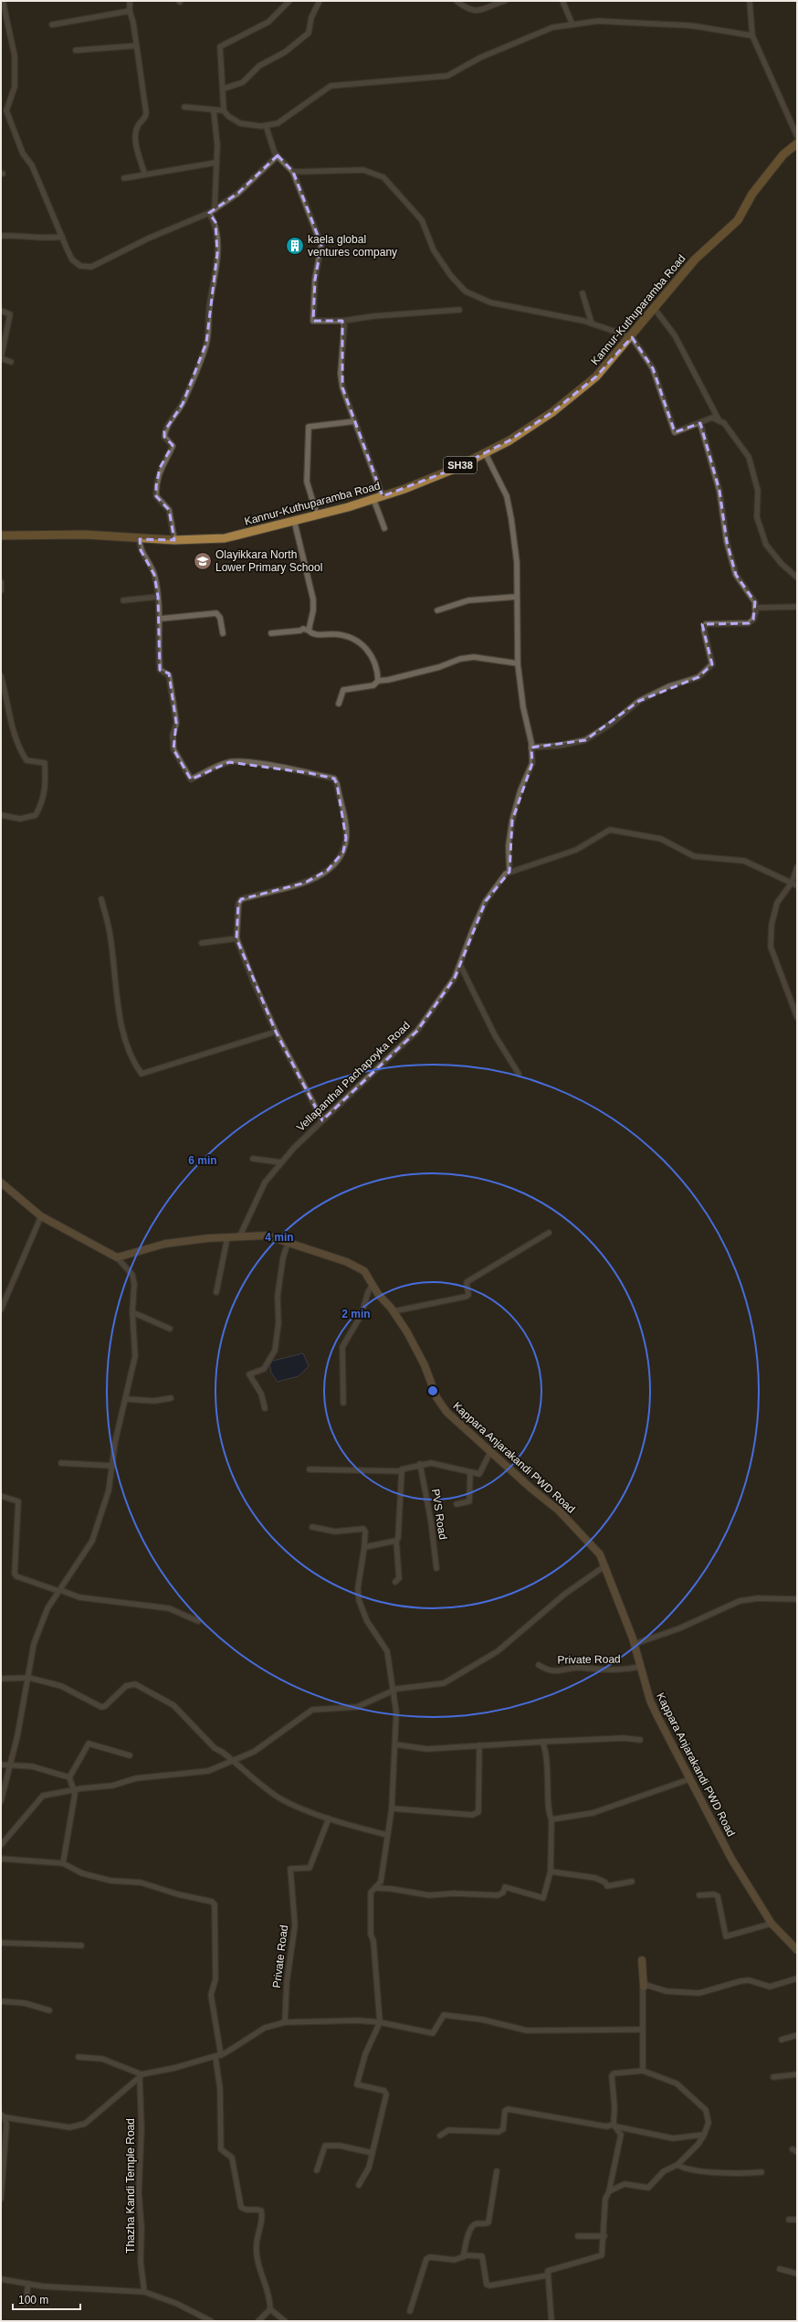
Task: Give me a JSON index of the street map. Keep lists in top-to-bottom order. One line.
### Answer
{"streets":{"main road":["Kannur-Kuthuparamba Road","SH38","Kappara Anjarakandi PWD Road"],"street":["Vellapanthal Pachapoyka Road","PVS Road","Private Road","Thazha Kandi Temple Road"]},"crossings":[["Vellapanthal Pachapoyka Road","Kappara Anjarakandi PWD Road"],["Kappara Anjarakandi PWD Road","Private Road"]],"places":{"building":["kaela global ventures company"],"school or university":["Olayikkara North Lower Primary School"]},"scale_bar":"100 m","rings":["6 min","4 min","2 min"]}
